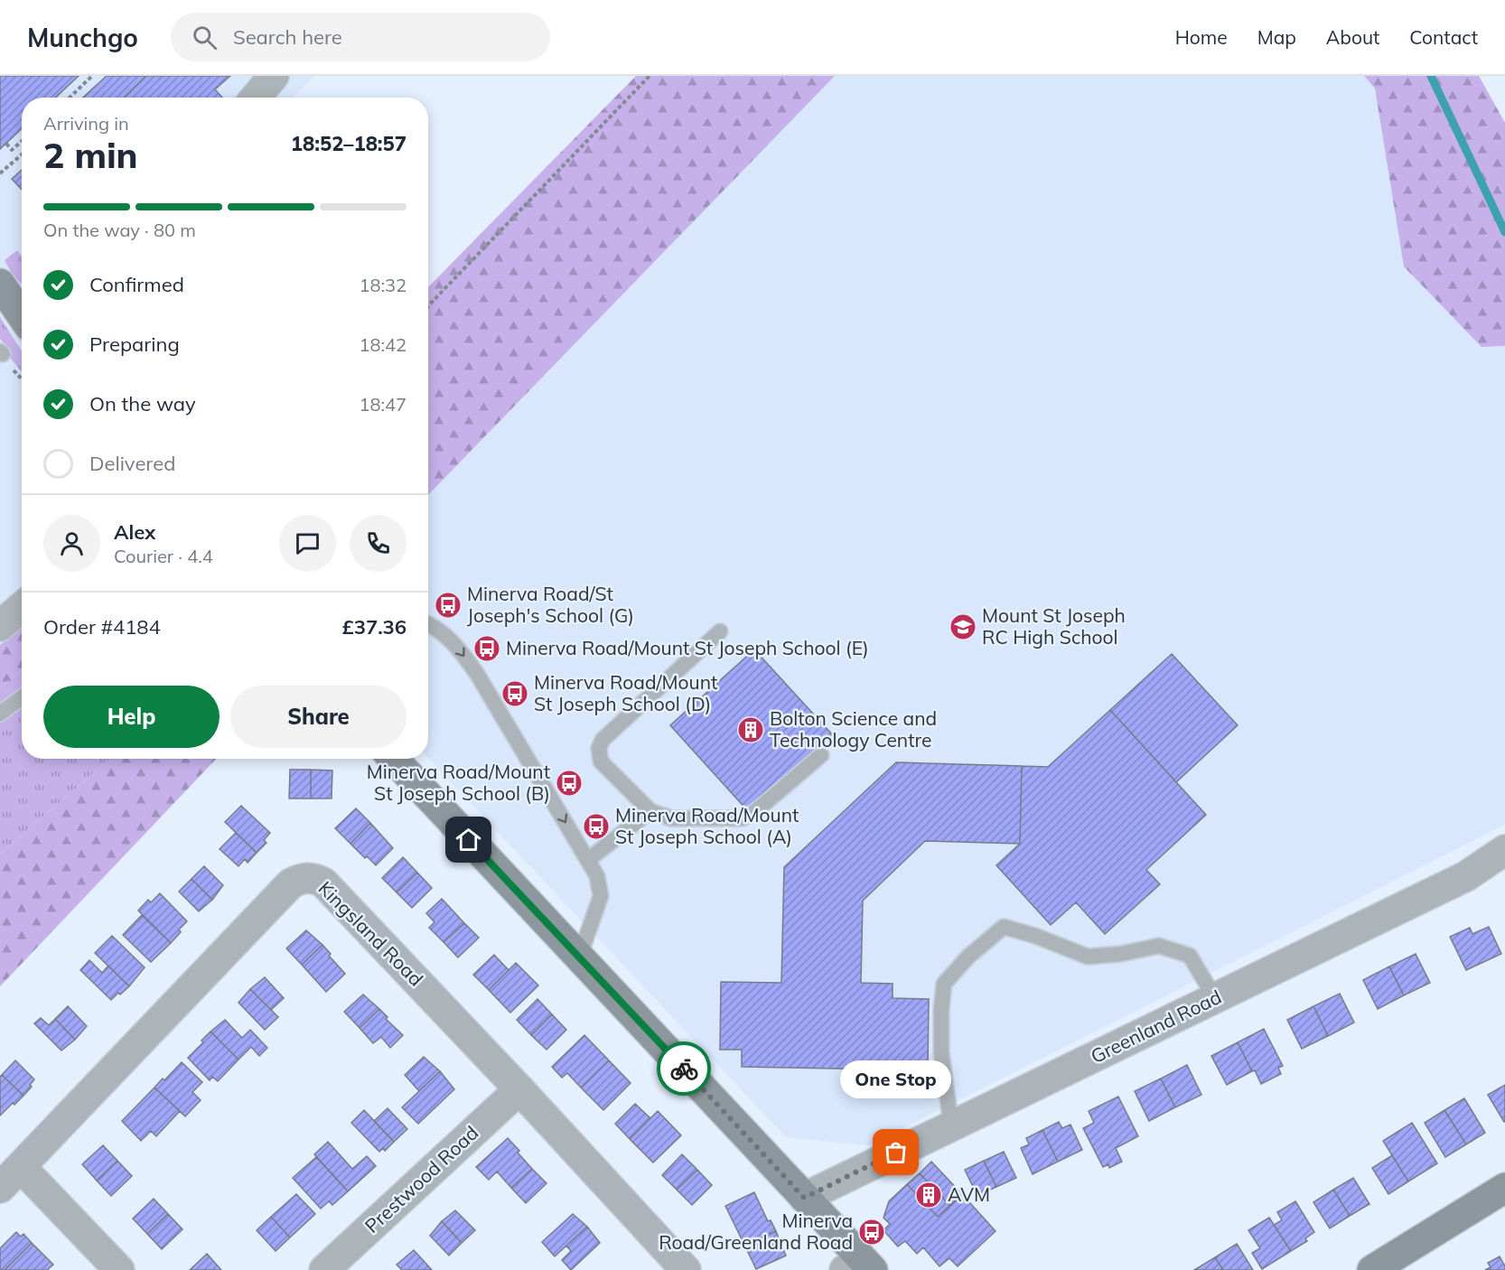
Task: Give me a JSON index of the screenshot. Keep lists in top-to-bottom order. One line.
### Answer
{"streets":{"street":["Kingsland Road","Greenland Road","Prestwood Road"]},"crossings":[["Kingsland Road","Prestwood Road"]],"places":{"bus stop":["Minerva Road/St Joseph's School (G)","Minerva Road/Mount St Joseph School (E)","Minerva Road/Mount St Joseph School (D)","Minerva Road/Mount St Joseph School (B)","Minerva Road/Mount St Joseph School (A)","Minerva Road/Greenland Road"],"school or university":["Mount St Joseph RC High School"],"building":["Bolton Science and Technology Centre","AVM"],"other":["One Stop"]},"page":{"header":"Munchgo","search":"Search here","nav":["Home","Map","About","Contact"],"heading":["2 min","Arriving in","18:52–18:57"],"panel":["Alex","Courier · 4.4","Order #4184","£37.36"],"bar":"On the way · 80 m","list":[["Confirmed","18:32"],["Preparing","18:42"],["On the way","18:47"],"Delivered"],"buttons":["Help","Share"],"bubble":"One Stop"}}
